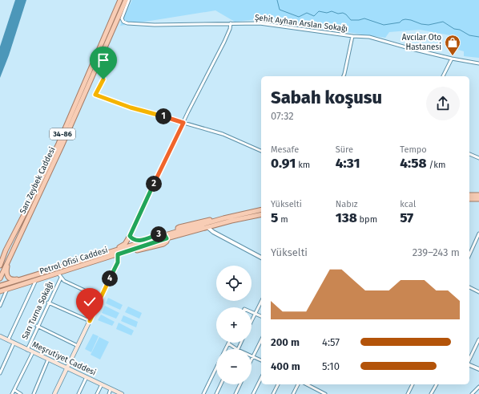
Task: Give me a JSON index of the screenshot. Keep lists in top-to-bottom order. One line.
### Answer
{"streets":{"main road":["34-86","Sarı Zeybek Caddesi","Petrol Ofisi Caddesi","Meşrutiyet Caddesi"],"street":["Şehit Ayhan Arslan Sokağı","Sarı Turna Sokağı"]},"crossings":[["Petrol Ofisi Caddesi","Sarı Turna Sokağı"],["Sarı Turna Sokağı","Meşrutiyet Caddesi"]],"places":{"shop":["Avcılar Oto Hastanesi"]},"page":{"heading":["Sabah koşusu","07:32"],"pins":["1","2","3","4"],"stats":[["Mesafe","0.91 km"],["Süre","4:31"],["Tempo","4:58 /km"],["Yükselti","5 m"],["Nabız","138 bpm"],["kcal","57"]],"chart":["Yükselti","239–243 m"],"map_buttons":["+","−"],"list":[{"name":"200 m","note":"4:57"},{"name":"400 m","note":"5:10"}]}}
